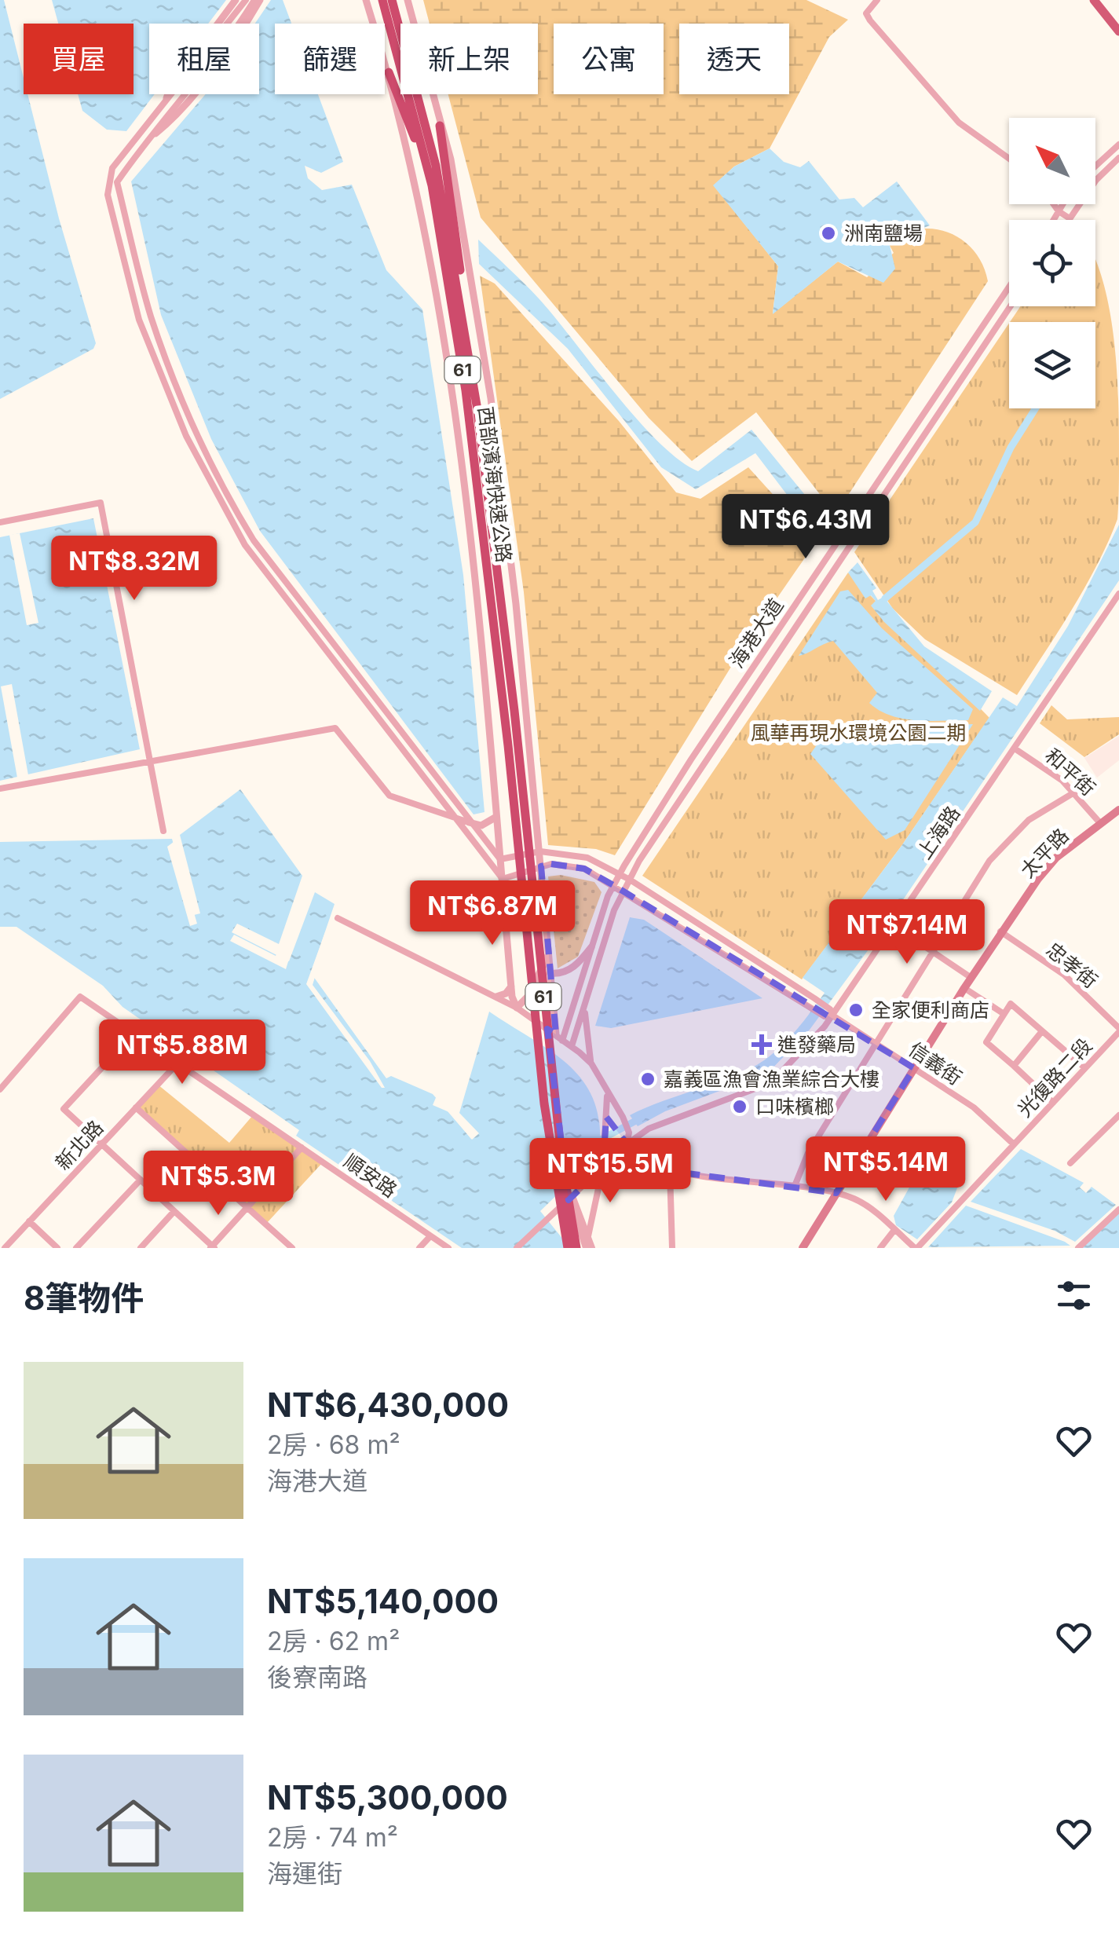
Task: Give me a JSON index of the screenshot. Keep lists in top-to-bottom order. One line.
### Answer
{"streets":{"highway":["61","西部濱海快速公路"],"main road":["太平路"],"street":["海港大道","和平街","上海路","忠孝街","信義街","光復路二段","新北路","順安路"]},"crossings":[["61","西部濱海快速公路"],["海港大道","信義街"],["和平街","上海路"],["和平街","太平路"],["上海路","信義街"],["太平路","忠孝街"],["太平路","信義街"],["忠孝街","光復路二段"],["信義街","光復路二段"],["新北路","順安路"]],"parks":["風華再現水環境公園二期"],"places":{"other":["洲南鹽場","全家便利商店","嘉義區漁會漁業綜合大樓","口味檳榔"],"health":["進發藥局"]},"north":"top left","page":{"chip":["買屋","租屋","篩選","新上架","公寓","透天"],"price":["NT$6.43M","NT$8.32M","NT$6.87M","NT$7.14M","NT$5.88M","NT$5.14M","NT$15.5M","NT$5.3M"],"heading":"8筆物件","list":[{"name":"NT$6,430,000","note":"2房 · 68 m² · 海港大道"},{"name":"NT$5,140,000","note":"2房 · 62 m² · 後寮南路"},{"name":"NT$5,300,000","note":"2房 · 74 m² · 海運街"}]}}
